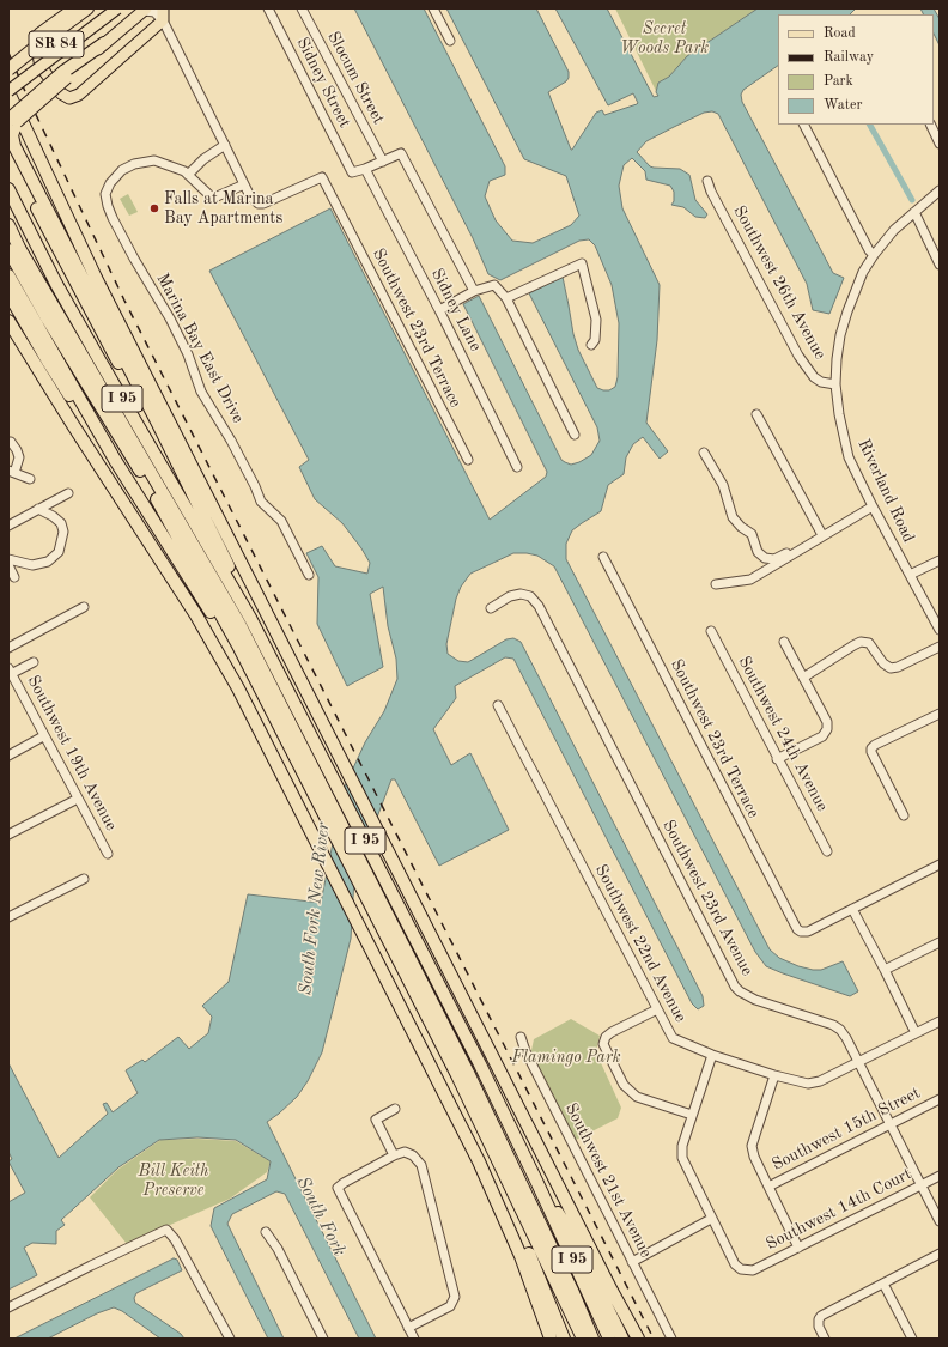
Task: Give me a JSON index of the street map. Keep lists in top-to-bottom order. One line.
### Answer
{"streets":{"highway":["I 95"],"main road":["SR 84"],"street":["Slocum Street","Sidney Street","Southwest 26th Avenue","Sidney Lane","Southwest 23rd Terrace","Marina Bay East Drive","Riverland Road","Southwest 24th Avenue","Southwest 19th Avenue","Southwest 23rd Avenue","Southwest 22nd Avenue","Southwest 15th Street","Southwest 21st Avenue","Southwest 14th Court"]},"crossings":[["Sidney Street","Sidney Lane"],["Southwest 26th Avenue","Riverland Road"],["Southwest 23rd Terrace","Marina Bay East Drive"],["Southwest 23rd Avenue","Southwest 22nd Avenue"],["Southwest 23rd Avenue","Southwest 15th Street"],["Southwest 23rd Avenue","Southwest 14th Court"]],"water":["South Fork New River","South Fork"],"parks":["Secret Woods Park","Flamingo Park","Bill Keith Preserve"],"places":["Falls at Marina Bay Apartments"],"legend":["Road","Railway","Park","Water"]}
